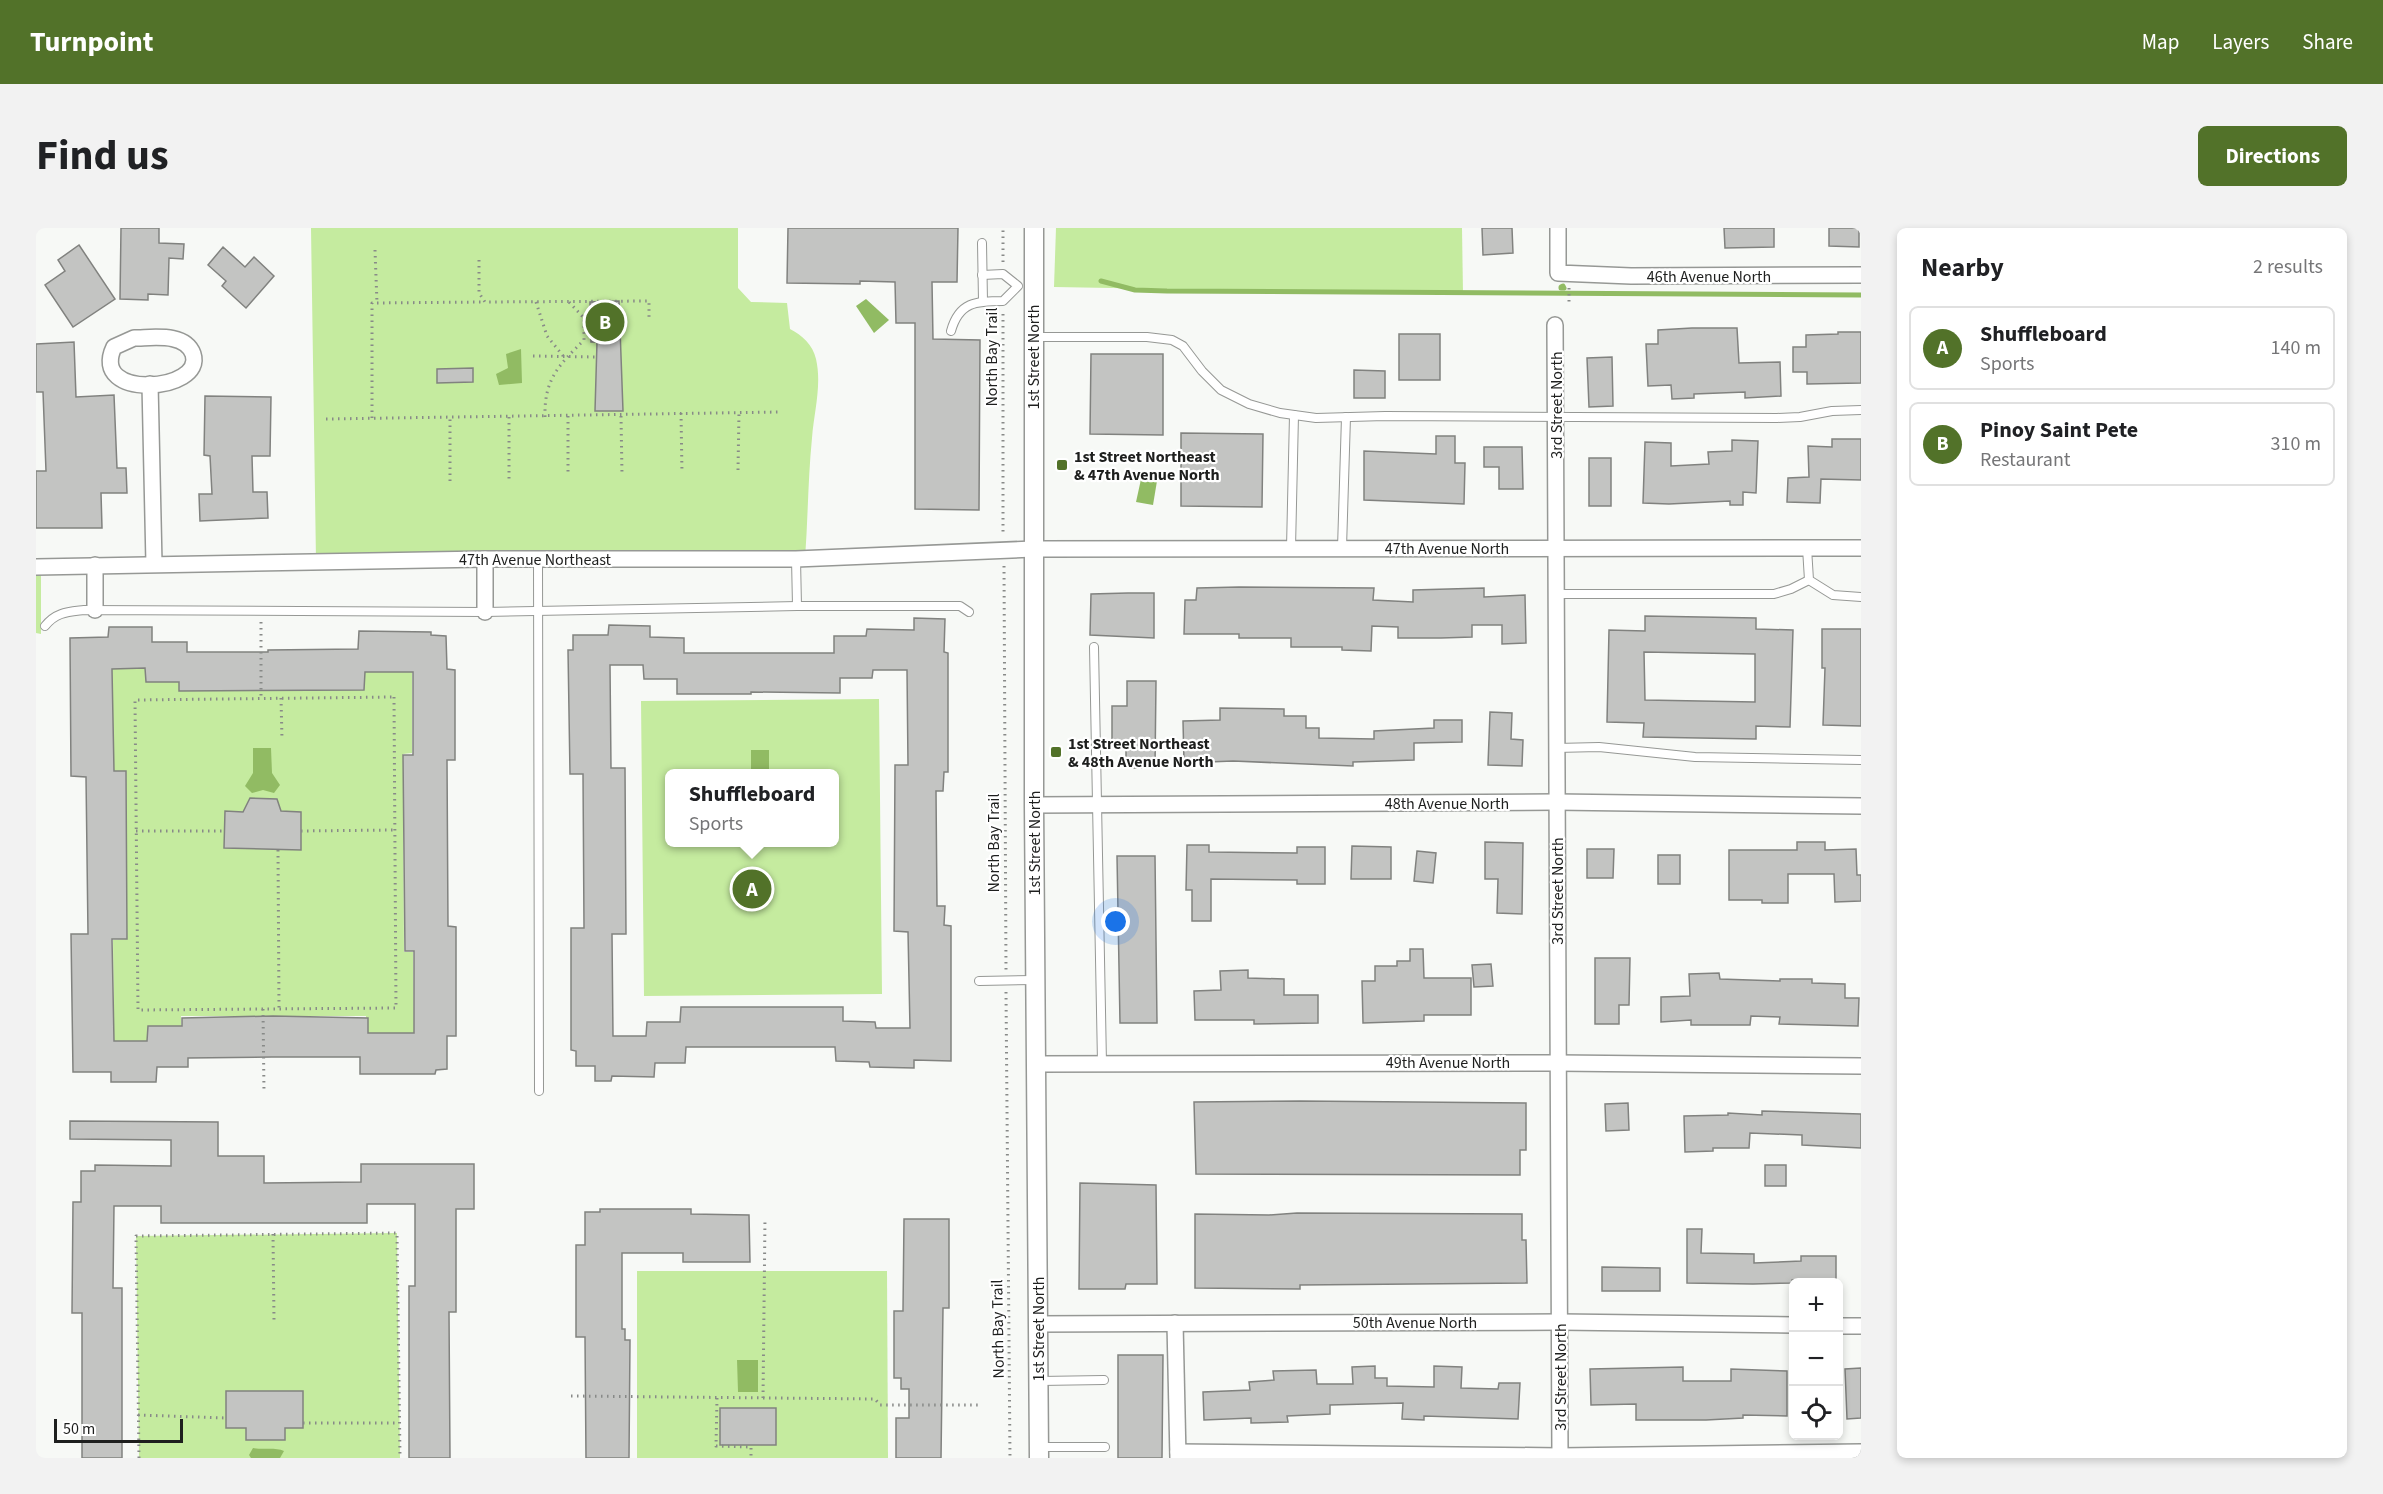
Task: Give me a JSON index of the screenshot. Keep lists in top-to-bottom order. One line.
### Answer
{"streets":{"street":["46th Avenue North","1st Street North","3rd Street North","47th Avenue North","47th Avenue Northeast","48th Avenue North","49th Avenue North","50th Avenue North"],"path":["North Bay Trail"]},"crossings":[["North Bay Trail","47th Avenue Northeast"],["1st Street North","47th Avenue North"],["1st Street North","47th Avenue Northeast"],["1st Street North","48th Avenue North"],["1st Street North","49th Avenue North"],["1st Street North","50th Avenue North"],["3rd Street North","47th Avenue North"],["3rd Street North","48th Avenue North"],["3rd Street North","49th Avenue North"],["3rd Street North","50th Avenue North"],["47th Avenue North","47th Avenue Northeast"]],"places":{"transit":["1st Street Northeast & 47th Avenue North","1st Street Northeast & 48th Avenue North"]},"scale_bar":"50 m","page":{"header":"Turnpoint","nav":["Map","Layers","Share"],"title":"Find us","buttons":"Directions","heading":["Nearby","2 results"],"pins":["B","A"],"list":[{"mark":"A","name":"Shuffleboard","note":"Sports","value":"140 m"},{"mark":"B","name":"Pinoy Saint Pete","note":"Restaurant","value":"310 m"}],"popup":["Shuffleboard","Sports"],"map_buttons":["+","−"],"scale":"50 m"}}
